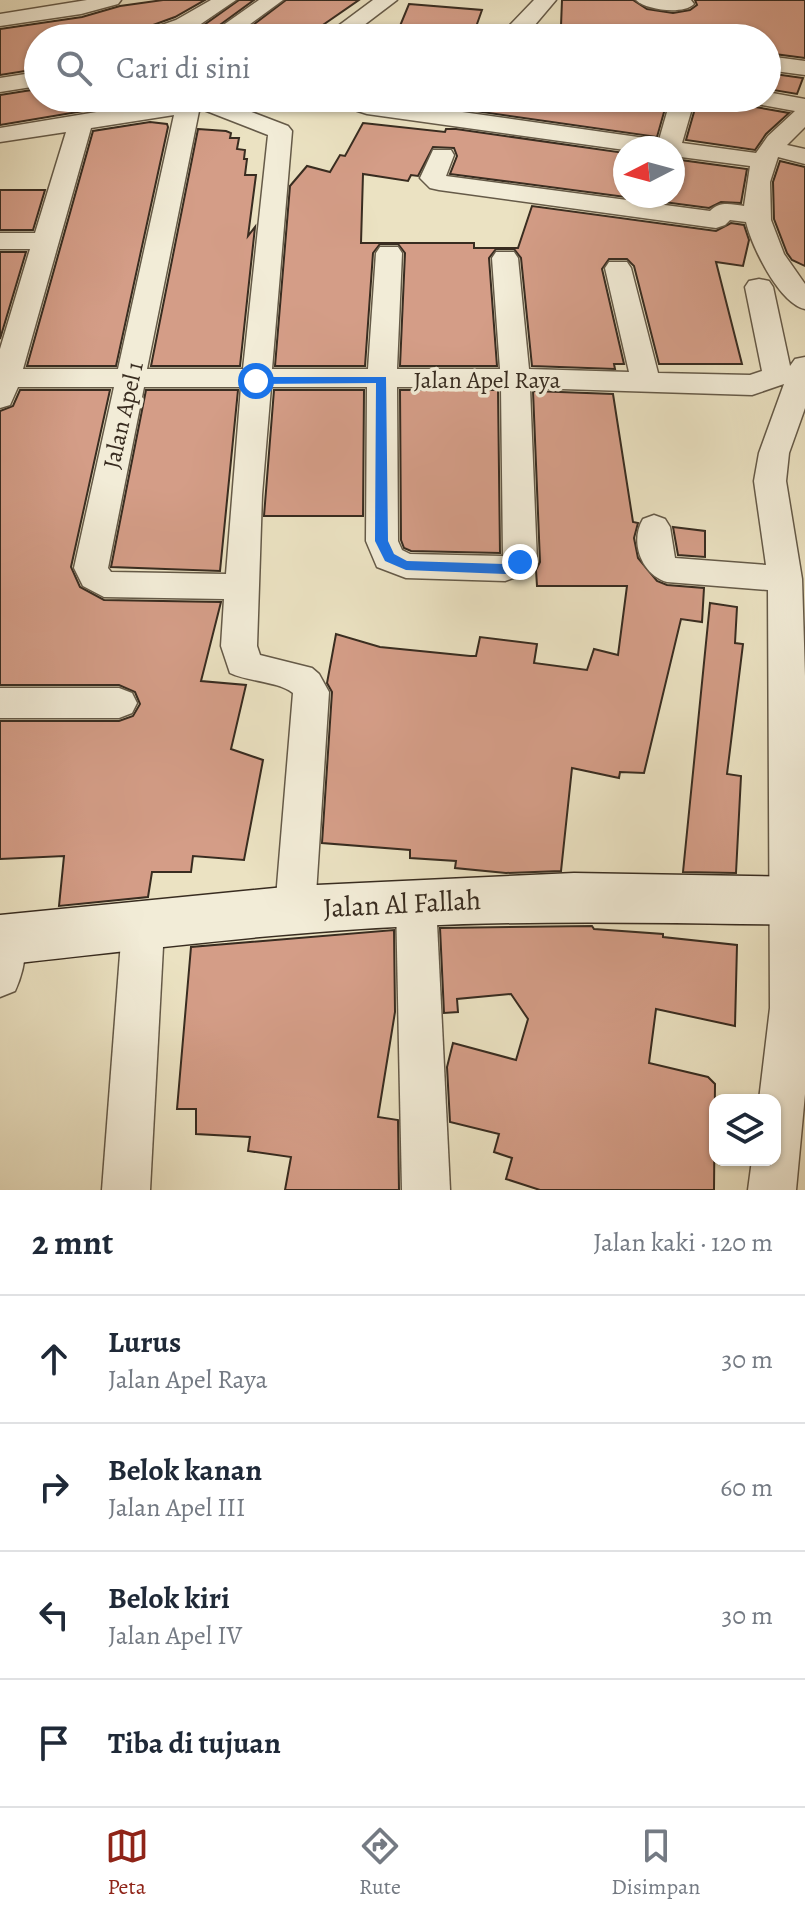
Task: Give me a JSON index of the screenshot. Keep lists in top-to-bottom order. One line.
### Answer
{"streets":{"street":["Jalan Apel Raya","Jalan Apel 1","Jalan Al Fallah"]},"crossings":[["Jalan Apel Raya","Jalan Apel 1"]],"north":"left","page":{"search":"Cari di sini","heading":["2 mnt","Jalan kaki · 120 m"],"list":[["Lurus","Jalan Apel Raya","30 m"],["Belok kanan","Jalan Apel III","60 m"],["Belok kiri","Jalan Apel IV","30 m"],"Tiba di tujuan"],"nav":["Peta","Rute","Disimpan"]}}
